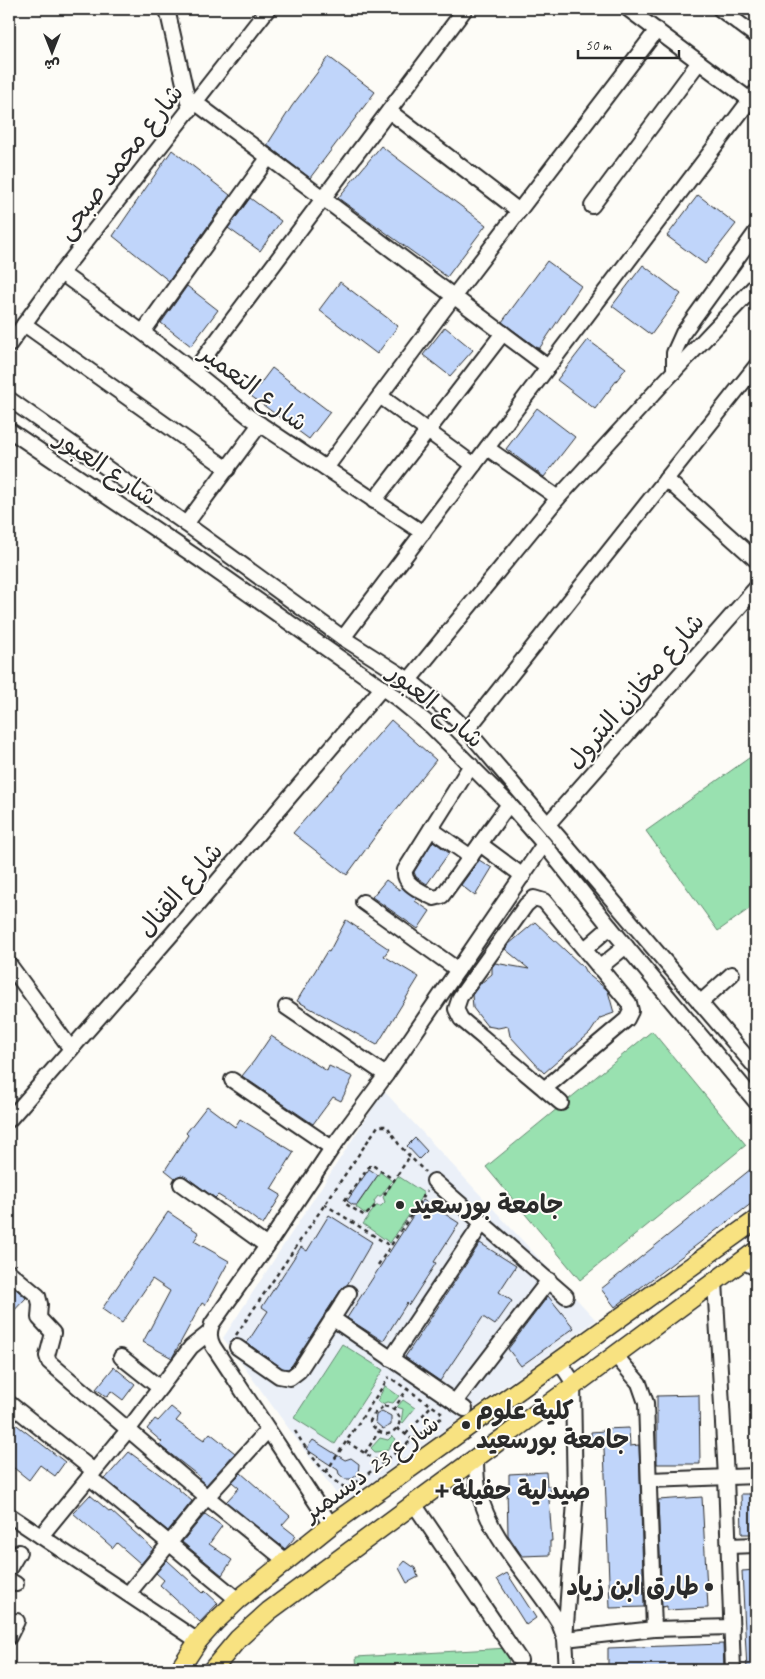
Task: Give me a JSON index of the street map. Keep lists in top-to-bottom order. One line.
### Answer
{"streets":{"main road":["شارع 23 ديسمبر"],"street":["شارع محمد صبحى","شارع التعمير","شارع العبور","شارع مخازن البترول","شارع القنال"]},"crossings":[["شارع محمد صبحى","شارع التعمير"],["شارع العبور","شارع مخازن البترول"],["شارع العبور","شارع القنال"]],"places":{"other":["جامعة بورسعيد","كلية علوم جامعة بورسعيد","طارق ابن زياد"],"health":["صيدلية حفيلة"]},"scale_bar":"50 m","north":"bottom"}
